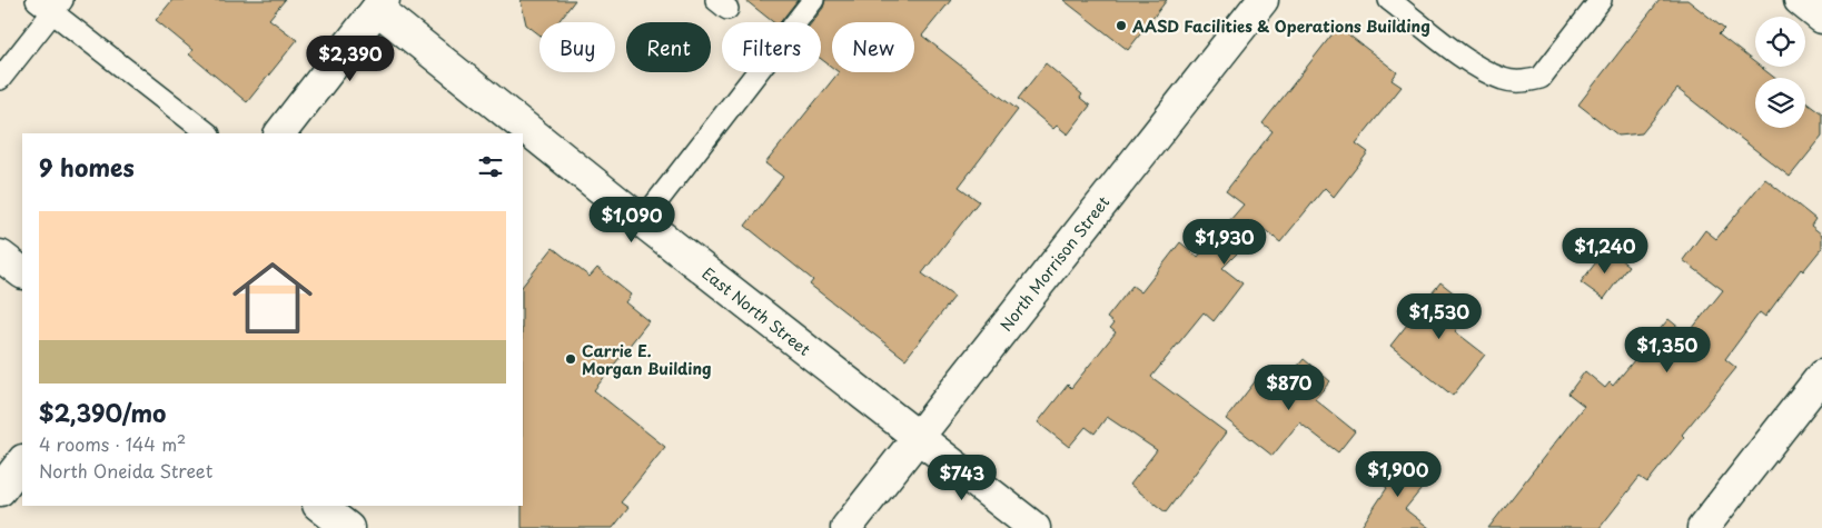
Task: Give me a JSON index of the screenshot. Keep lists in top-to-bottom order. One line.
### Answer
{"streets":{"street":["North Morrison Street","East North Street"]},"crossings":[["North Morrison Street","East North Street"]],"places":["AASD Facilities & Operations Building","Carrie E. Morgan Building"],"page":{"chip":["Buy","Rent","Filters","New"],"price":["$2,390","$1,090","$1,930","$1,240","$1,530","$1,350","$870","$1,900","$743"],"heading":"9 homes","list":[{"name":"$2,390/mo","note":"4 rooms · 144 m² · North Oneida Street"}]}}
